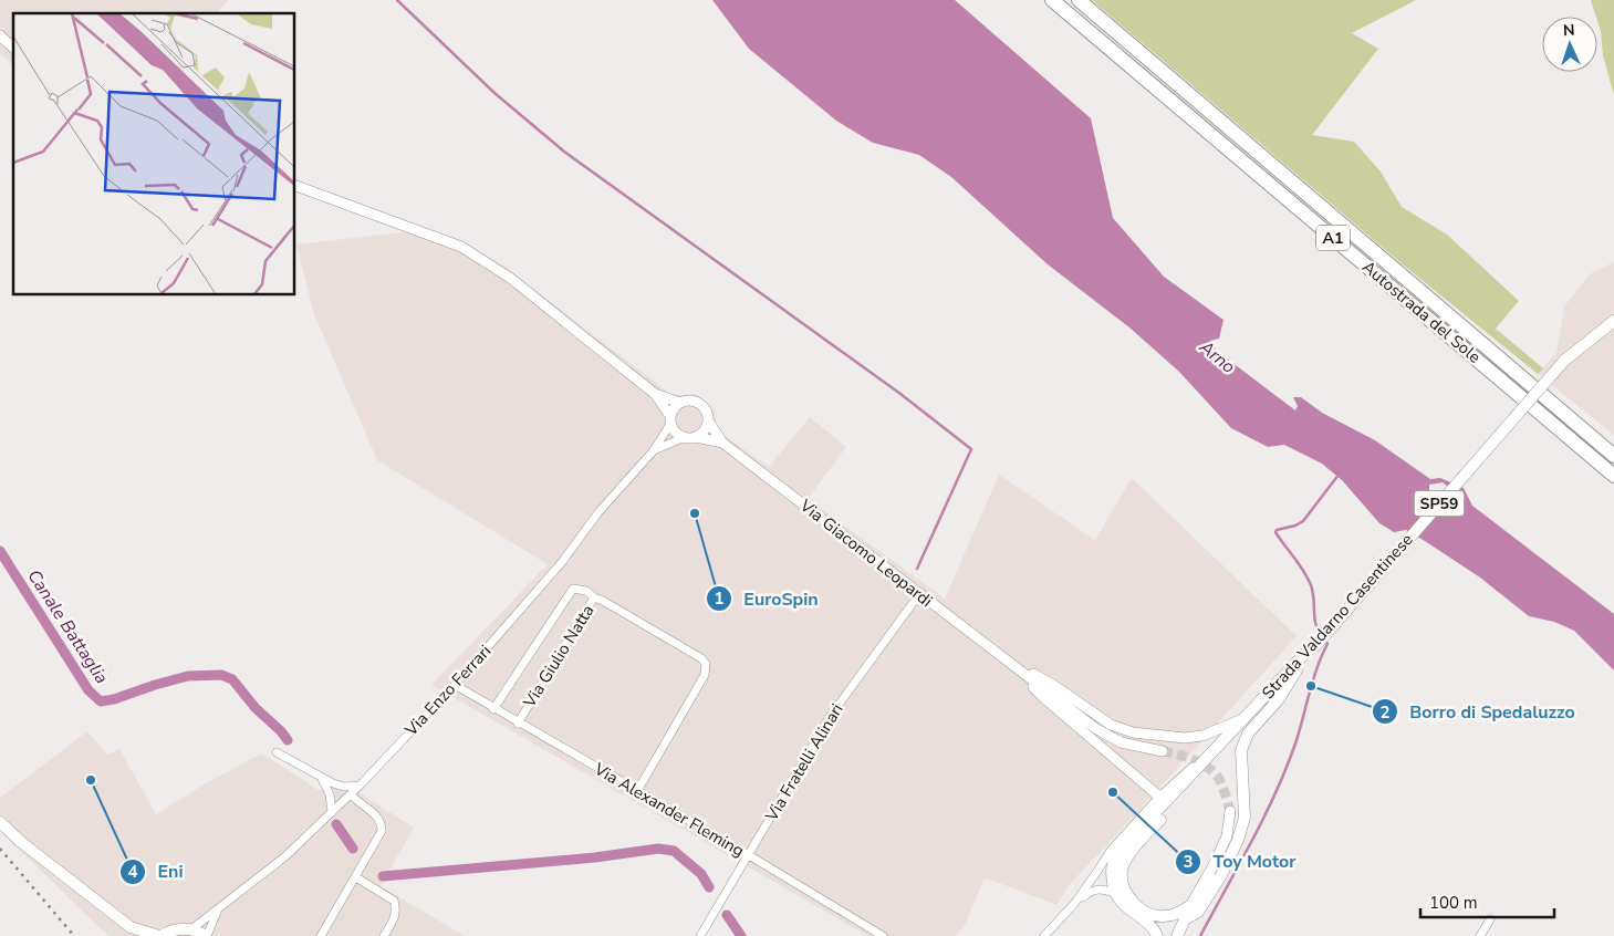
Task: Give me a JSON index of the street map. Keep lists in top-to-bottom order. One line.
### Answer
{"streets":{"highway":["A1","Autostrada del Sole"],"main road":["SP59","Strada Valdarno Casentinese"],"street":["Via Giacomo Leopardi","Via Giulio Natta","Via Enzo Ferrari","Via Fratelli Alinari","Via Alexander Fleming"]},"crossings":[["Via Giacomo Leopardi","Strada Valdarno Casentinese"],["Via Giacomo Leopardi","Via Enzo Ferrari"],["Via Giacomo Leopardi","Via Fratelli Alinari"],["Via Giulio Natta","Via Alexander Fleming"],["Via Enzo Ferrari","Via Alexander Fleming"],["Via Fratelli Alinari","Via Alexander Fleming"]],"water":["Arno","Canale Battaglia"],"places":["EuroSpin","Borro di Spedaluzzo","Eni","Toy Motor"],"scale_bar":"100 m","north":"top"}
